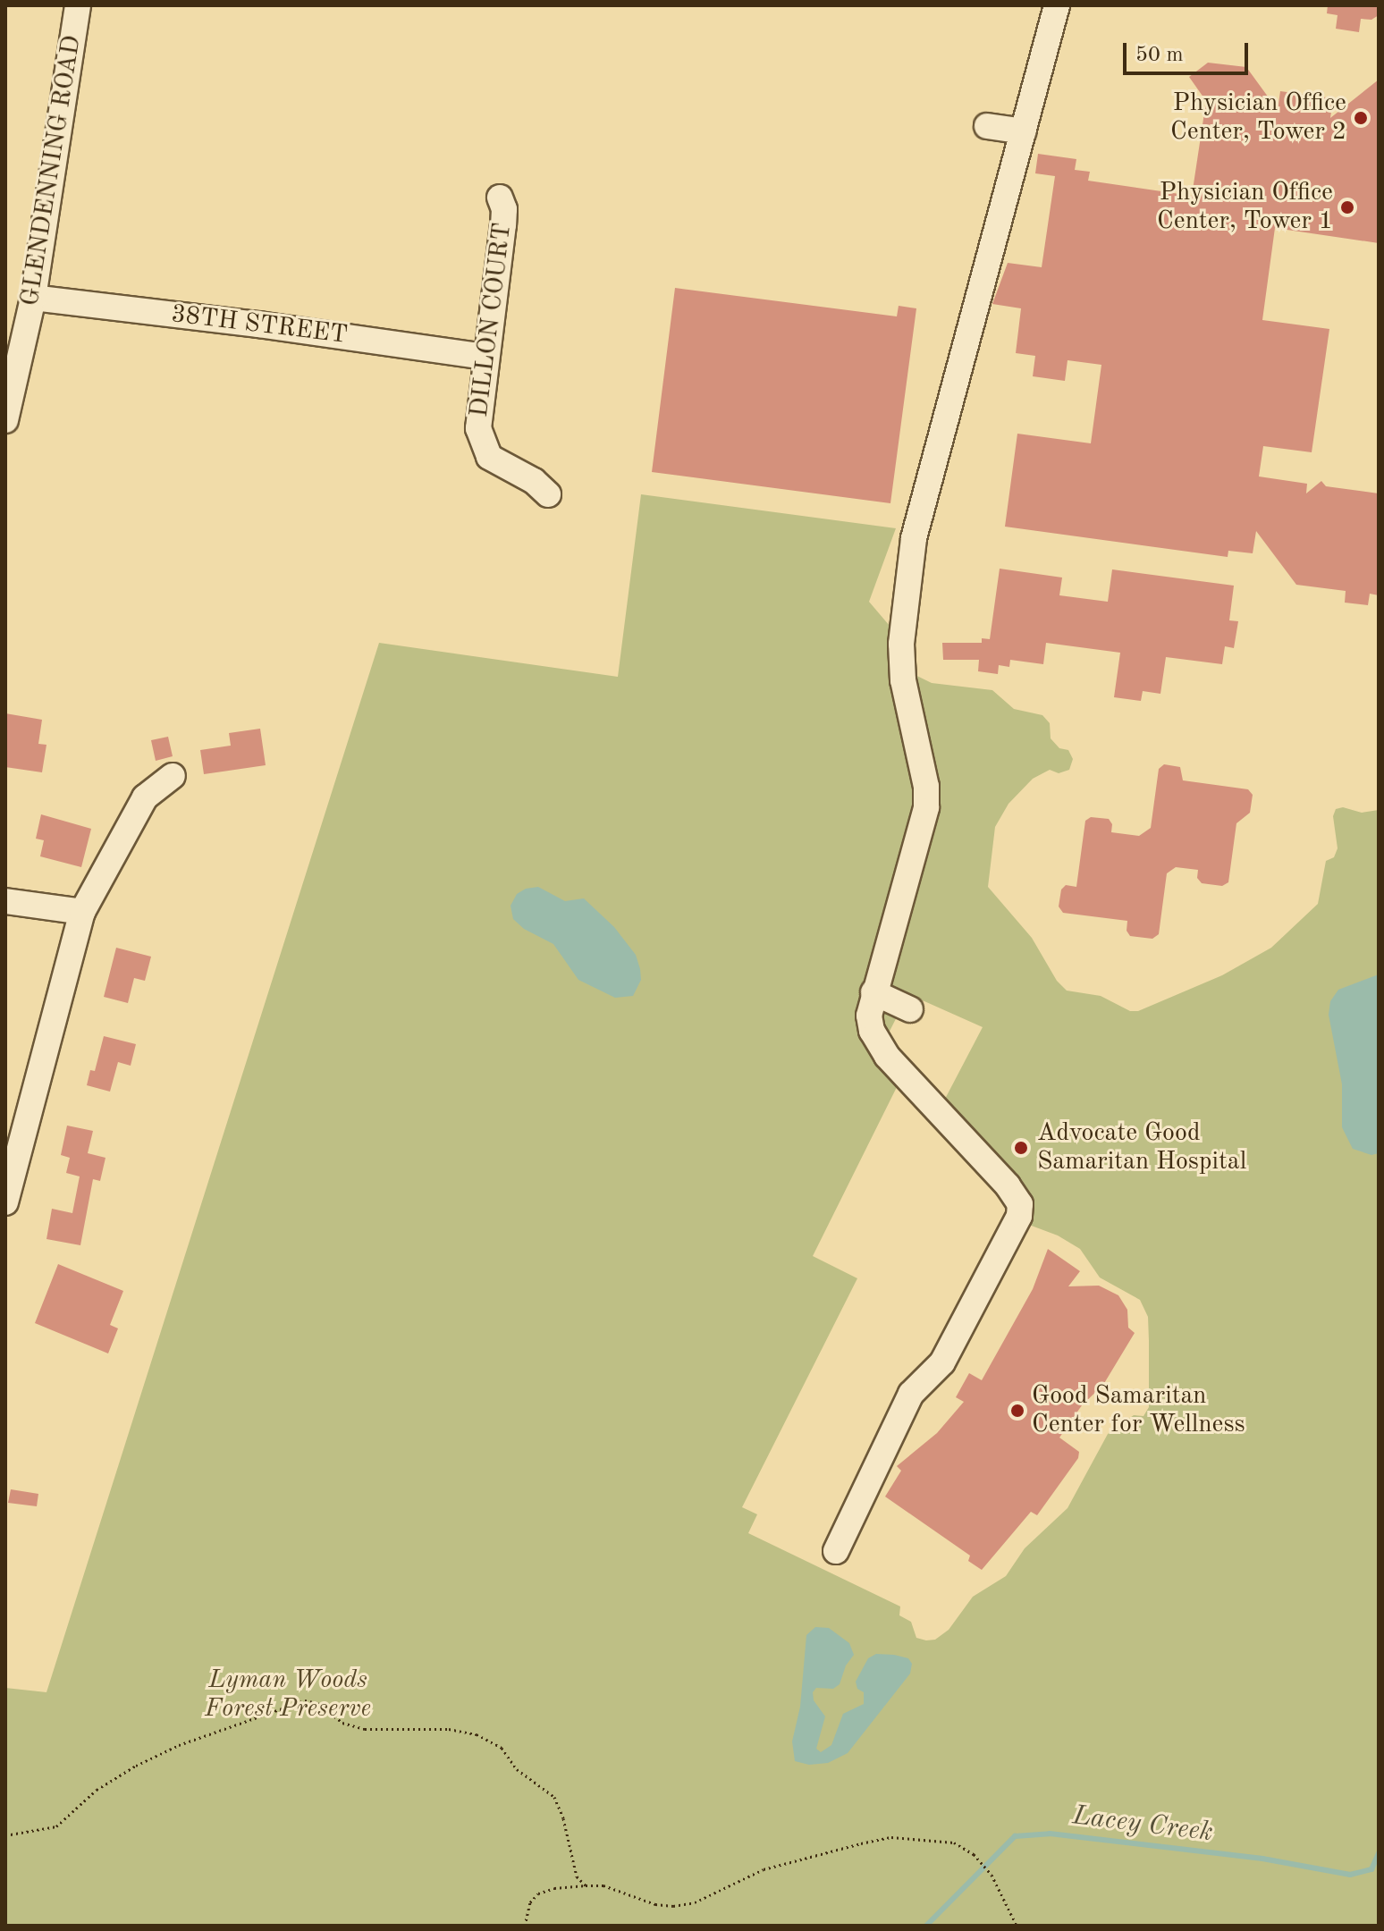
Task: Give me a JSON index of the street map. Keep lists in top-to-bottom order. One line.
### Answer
{"streets":{"street":["GLENDENNING ROAD","DILLON COURT","38TH STREET"]},"crossings":[["GLENDENNING ROAD","38TH STREET"],["DILLON COURT","38TH STREET"]],"water":["Lacey Creek"],"parks":["Lyman Woods Forest Preserve"],"places":["Physician Office Center, Tower 2","Physician Office Center, Tower 1","Advocate Good Samaritan Hospital","Good Samaritan Center for Wellness"],"scale_bar":"50 m"}
